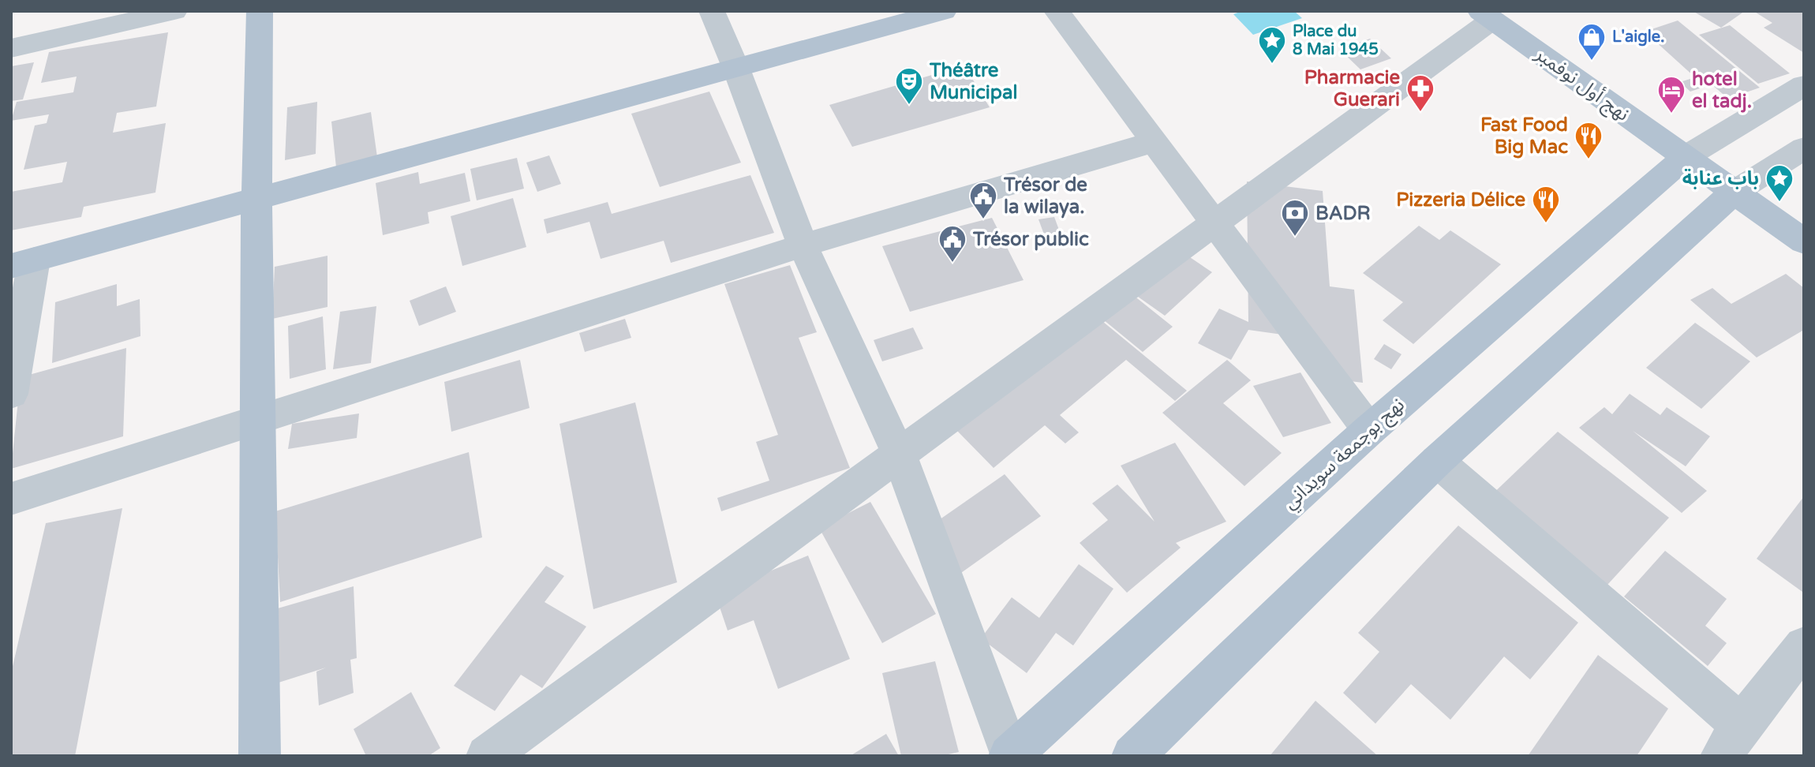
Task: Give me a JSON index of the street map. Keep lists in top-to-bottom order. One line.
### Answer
{"streets":{"main road":["نهج أول نوفمبر","نهج بوجمعة سويداني"]},"crossings":[["نهج أول نوفمبر","نهج بوجمعة سويداني"]],"places":{"shop":["L'aigle."],"place":["Place du 8 Mai 1945","باب عنابة"],"theatre":["Théâtre Municipal"],"pharmacy":["Pharmacie Guerari"],"hotel":["hotel el tadj."],"restaurant":["Fast Food Big Mac","Pizzeria Délice"],"public building":["Trésor de la wilaya.","Trésor public"],"bank":["BADR"]}}
